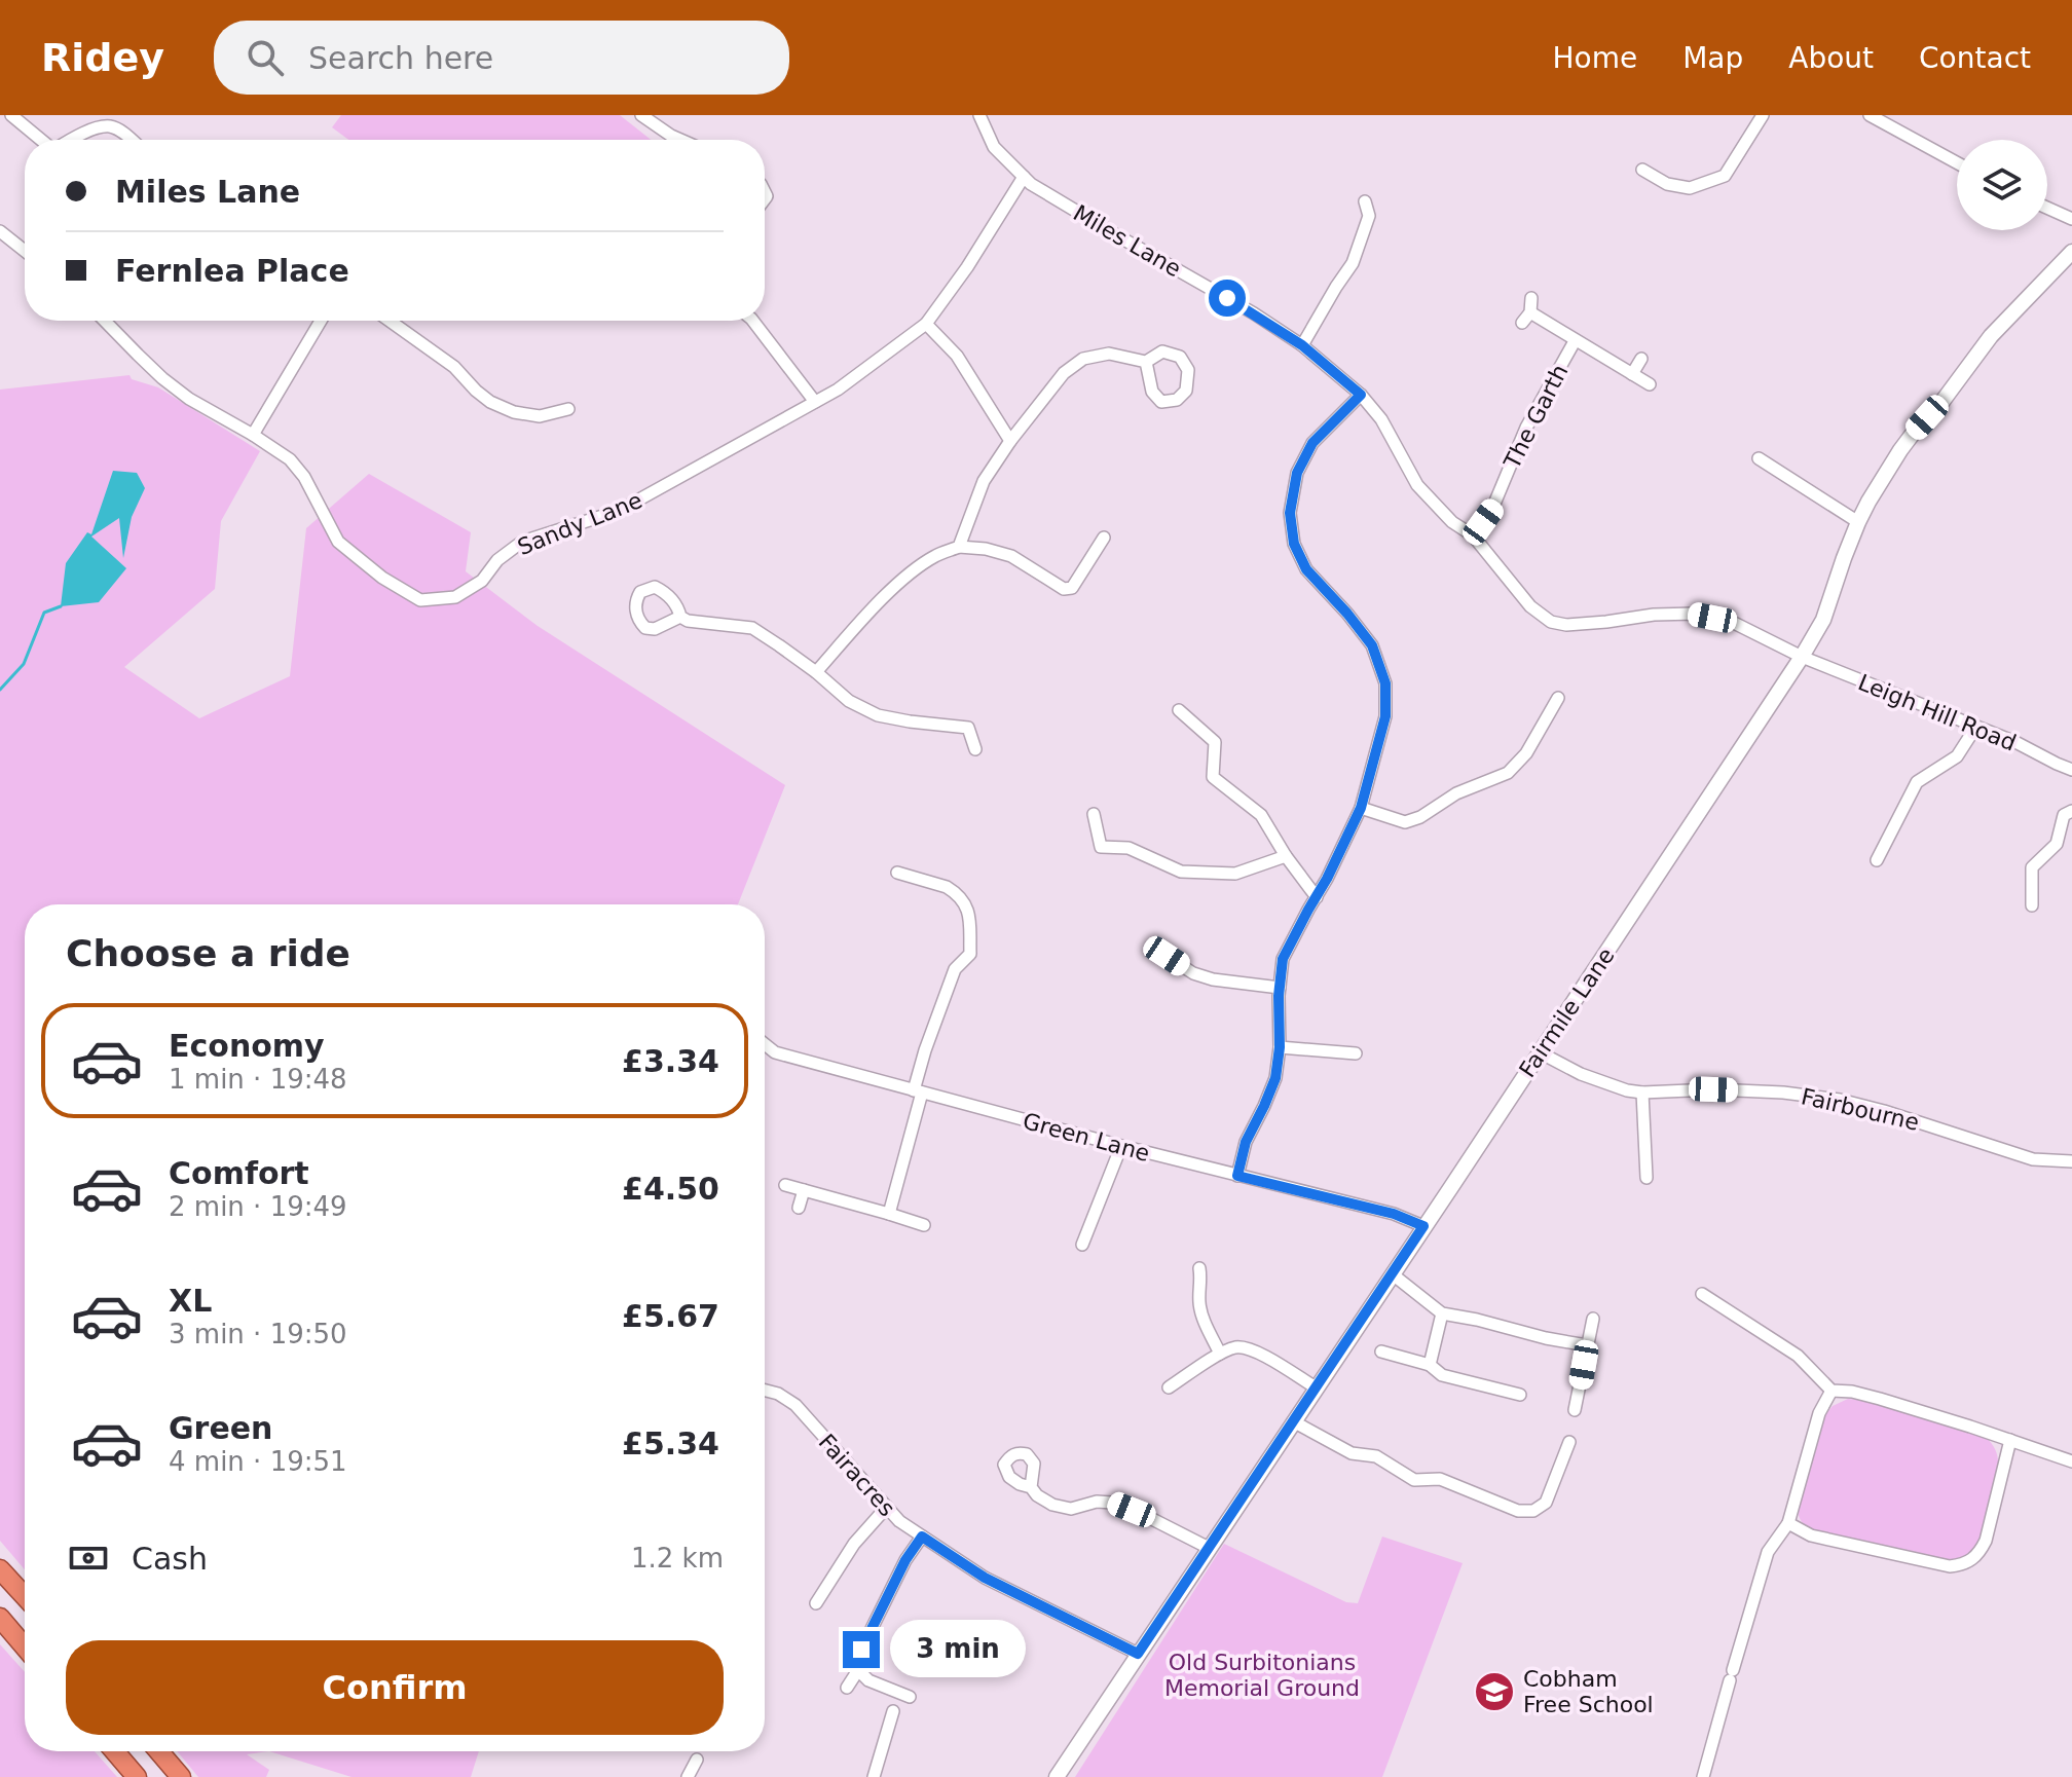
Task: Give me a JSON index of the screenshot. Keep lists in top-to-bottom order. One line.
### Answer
{"streets":{"street":["Miles Lane","The Garth","Sandy Lane","Leigh Hill Road","Fairmile Lane","Fairbourne","Green Lane","Fairacres"]},"crossings":[["Miles Lane","The Garth"],["Miles Lane","Sandy Lane"],["Miles Lane","Leigh Hill Road"],["Miles Lane","Fairmile Lane"],["Leigh Hill Road","Fairmile Lane"],["Fairmile Lane","Fairbourne"],["Fairmile Lane","Green Lane"],["Fairmile Lane","Fairacres"]],"parks":["Old Surbitonians Memorial Ground"],"places":{"school or university":["Cobham Free School"]},"page":{"header":"Ridey","search":"Search here","nav":["Home","Map","About","Contact"],"banner":["Miles Lane","Fernlea Place"],"heading":"Choose a ride","list":[{"name":"Economy","note":"1 min · 19:48","value":"£3.34"},{"name":"Comfort","note":"2 min · 19:49","value":"£4.50"},{"name":"XL","note":"3 min · 19:50","value":"£5.67"},{"name":"Green","note":"4 min · 19:51","value":"£5.34"}],"pay":["Cash","1.2 km"],"bubble":"3 min","buttons":"Confirm"}}
